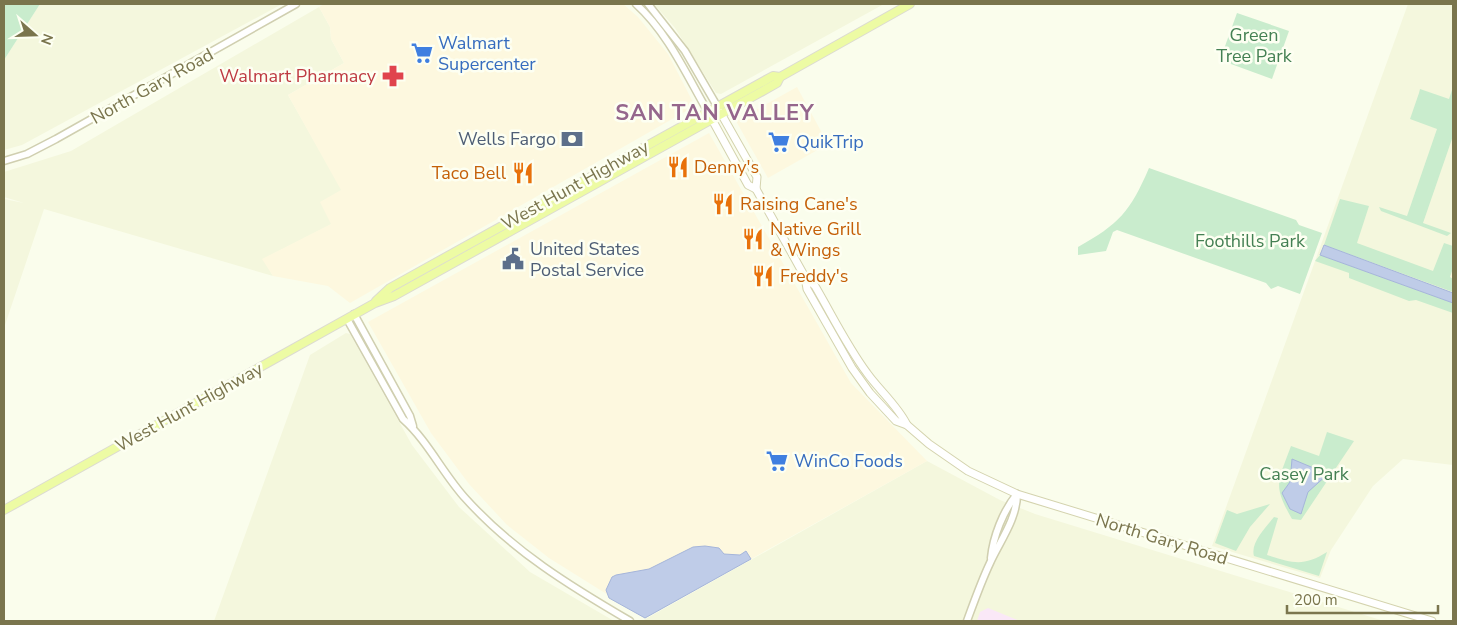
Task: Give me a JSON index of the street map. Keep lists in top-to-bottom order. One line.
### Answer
{"streets":{"main road":["North Gary Road","West Hunt Highway"]},"crossings":[["North Gary Road","West Hunt Highway"]],"districts":["SAN TAN VALLEY"],"parks":["Green Tree Park","Foothills Park","Casey Park"],"places":{"supermarket":["Walmart Supercenter","QuikTrip","WinCo Foods"],"pharmacy":["Walmart Pharmacy"],"bank":["Wells Fargo"],"restaurant":["Denny's","Taco Bell","Raising Cane's","Native Grill & Wings","Freddy's"],"public building":["United States Postal Service"]},"scale_bar":"200 m","north":"right"}
